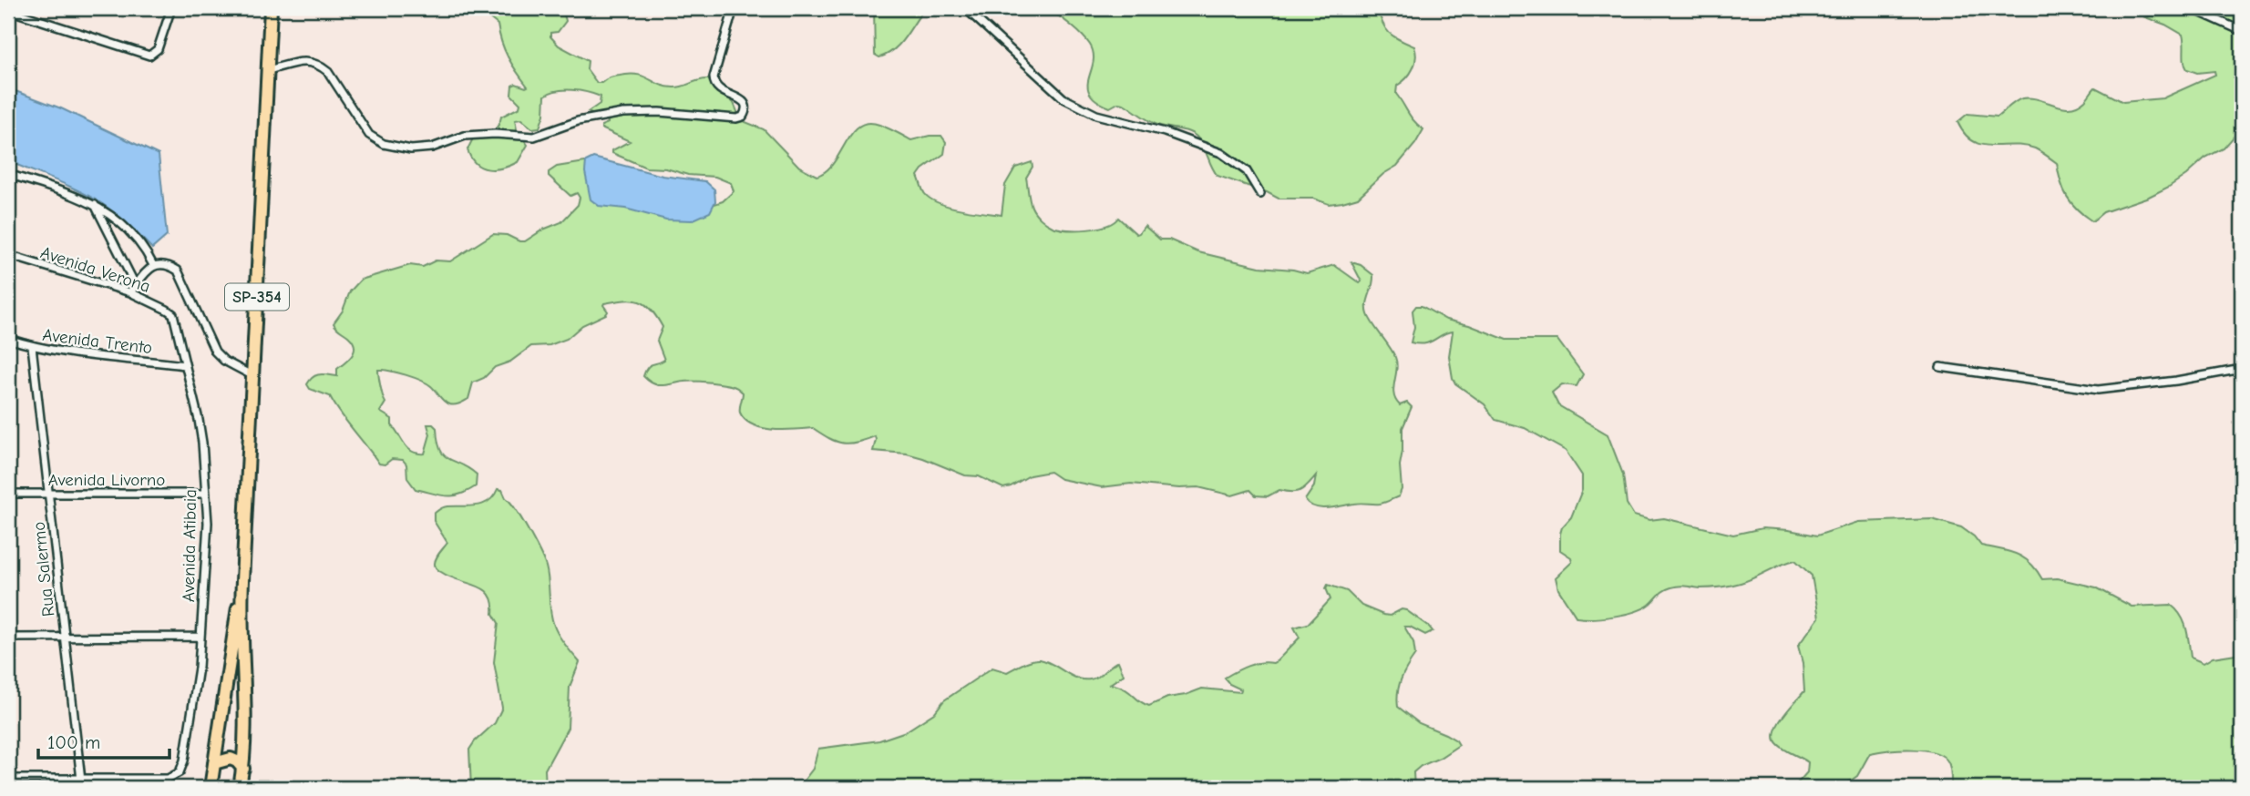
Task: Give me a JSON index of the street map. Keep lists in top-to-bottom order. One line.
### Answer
{"streets":{"main road":["SP-354"],"street":["Avenida Verona","Avenida Trento","Avenida Livorno","Avenida Atibaia","Rua Salermo"]},"crossings":[["Avenida Verona","Avenida Atibaia"],["Avenida Trento","Avenida Atibaia"],["Avenida Trento","Rua Salermo"],["Avenida Livorno","Avenida Atibaia"],["Avenida Livorno","Rua Salermo"],["Avenida Atibaia","Rua Salermo"]],"scale_bar":"100 m"}
